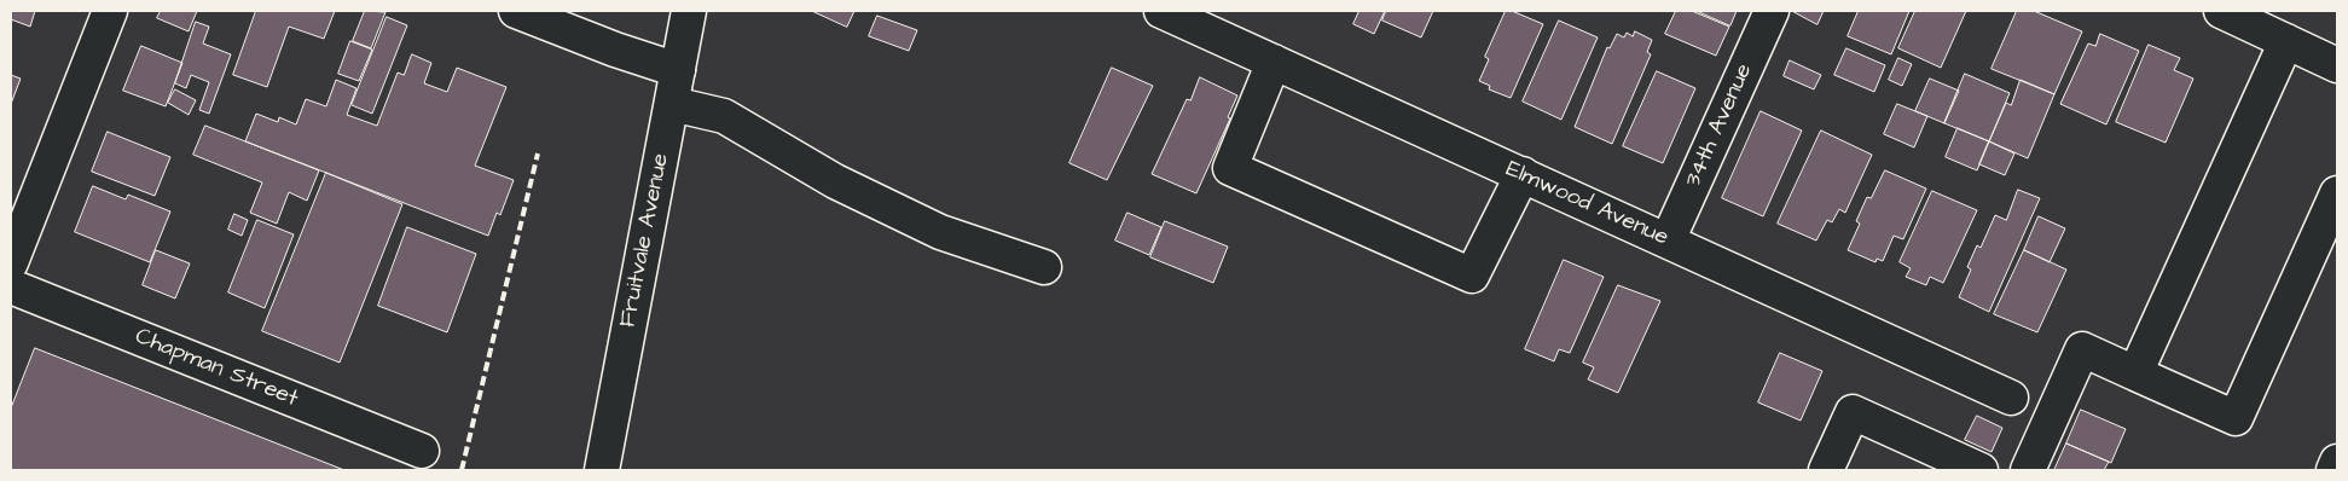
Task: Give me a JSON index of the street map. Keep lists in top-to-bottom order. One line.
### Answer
{"streets":{"street":["34th Avenue","Elmwood Avenue","Fruitvale Avenue","Chapman Street"]},"crossings":[["34th Avenue","Elmwood Avenue"]]}
